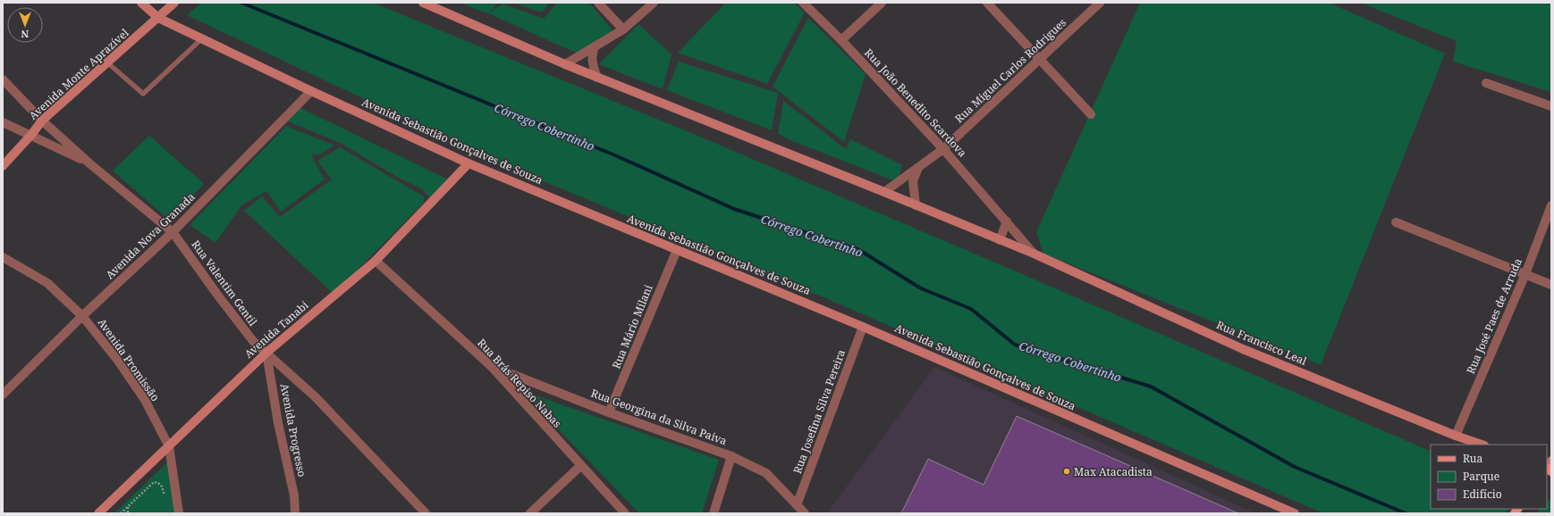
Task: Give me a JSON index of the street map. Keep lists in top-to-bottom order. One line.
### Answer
{"streets":{"main road":["Avenida Monte Aprazível","Avenida Sebastião Gonçalves de Souza","Avenida Tanabi","Rua Francisco Leal"],"street":["Rua Miguel Carlos Rodrigues","Rua João Benedito Scardova","Avenida Nova Granada","Rua Valentim Gentil","Rua José Paes de Arruda","Rua Mário Milani","Avenida Promissão","Rua Brás Repiso Nabas","Rua Josefina Silva Pereira","Rua Georgina da Silva Paiva","Avenida Progresso"]},"crossings":[["Rua Miguel Carlos Rodrigues","Rua João Benedito Scardova"],["Avenida Monte Aprazível","Avenida Sebastião Gonçalves de Souza"],["Avenida Monte Aprazível","Rua Valentim Gentil"],["Rua João Benedito Scardova","Rua Francisco Leal"],["Avenida Sebastião Gonçalves de Souza","Avenida Nova Granada"],["Avenida Sebastião Gonçalves de Souza","Rua Mário Milani"],["Avenida Sebastião Gonçalves de Souza","Avenida Tanabi"],["Avenida Sebastião Gonçalves de Souza","Rua Josefina Silva Pereira"],["Avenida Nova Granada","Rua Valentim Gentil"],["Avenida Nova Granada","Avenida Promissão"],["Rua Valentim Gentil","Avenida Tanabi"],["Rua Valentim Gentil","Avenida Progresso"],["Rua José Paes de Arruda","Rua Francisco Leal"],["Rua Mário Milani","Rua Georgina da Silva Paiva"],["Avenida Tanabi","Avenida Promissão"],["Avenida Tanabi","Rua Brás Repiso Nabas"],["Avenida Tanabi","Avenida Progresso"],["Rua Brás Repiso Nabas","Rua Georgina da Silva Paiva"],["Rua Josefina Silva Pereira","Rua Georgina da Silva Paiva"]],"water":["Córrego Cobertinho"],"places":["Max Atacadista"],"legend":["Rua","Parque","Edifício"],"north":"bottom"}
